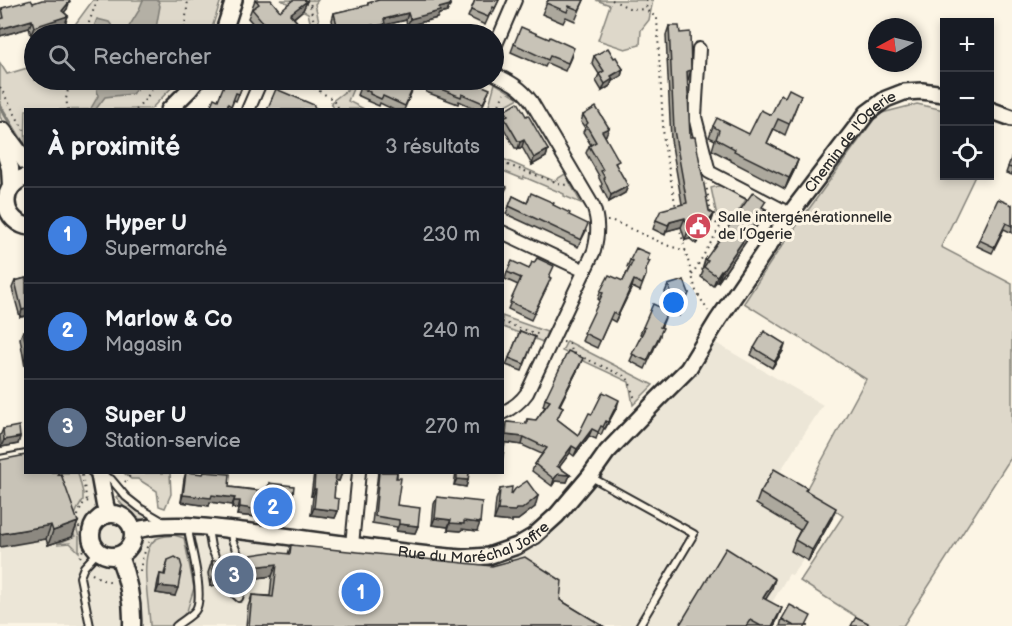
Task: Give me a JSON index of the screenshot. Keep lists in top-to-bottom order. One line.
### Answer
{"streets":{"street":["Chemin de l'Ogerie","Rue du Maréchal Joffre"]},"crossings":[["Chemin de l'Ogerie","Rue du Maréchal Joffre"]],"places":{"public building":["Salle intergénérationnelle de l’Ogerie"]},"north":"left","page":{"map_buttons":["+","−"],"search":"Rechercher","heading":["À proximité","3 résultats"],"list":[{"mark":"1","name":"Hyper U","note":"Supermarché","value":"230 m"},{"mark":"2","name":"Marlow & Co","note":"Magasin","value":"240 m"},{"mark":"3","name":"Super U","note":"Station-service","value":"270 m"}],"pins":["2","3","1"]}}
